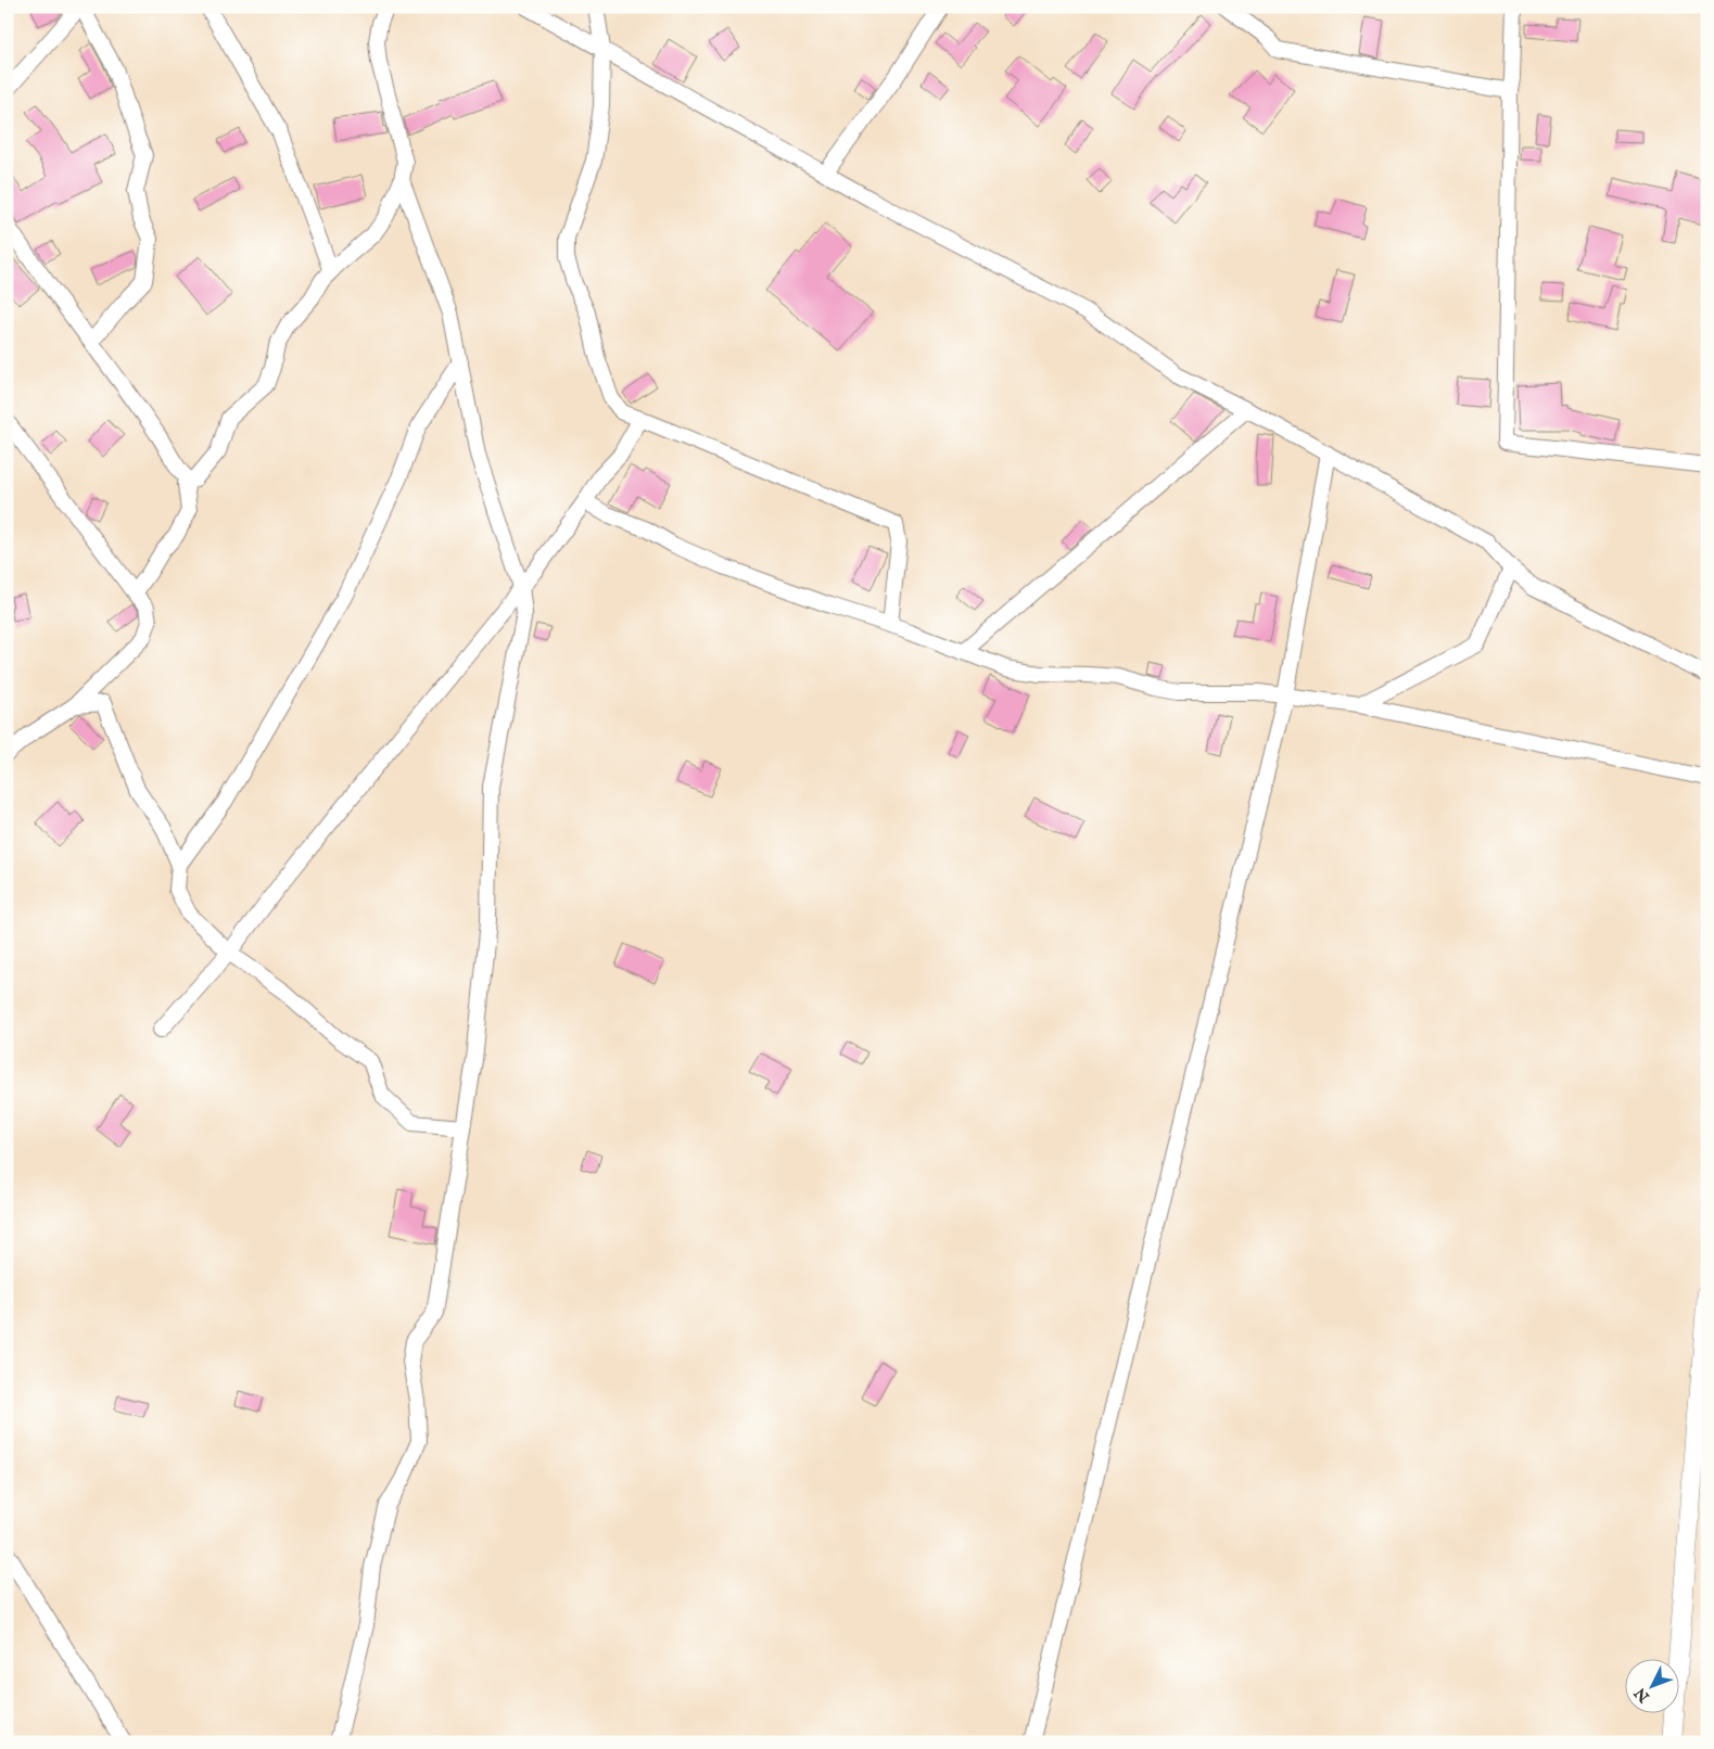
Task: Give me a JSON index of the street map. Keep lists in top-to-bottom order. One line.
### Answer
{"north":"bottom left"}
